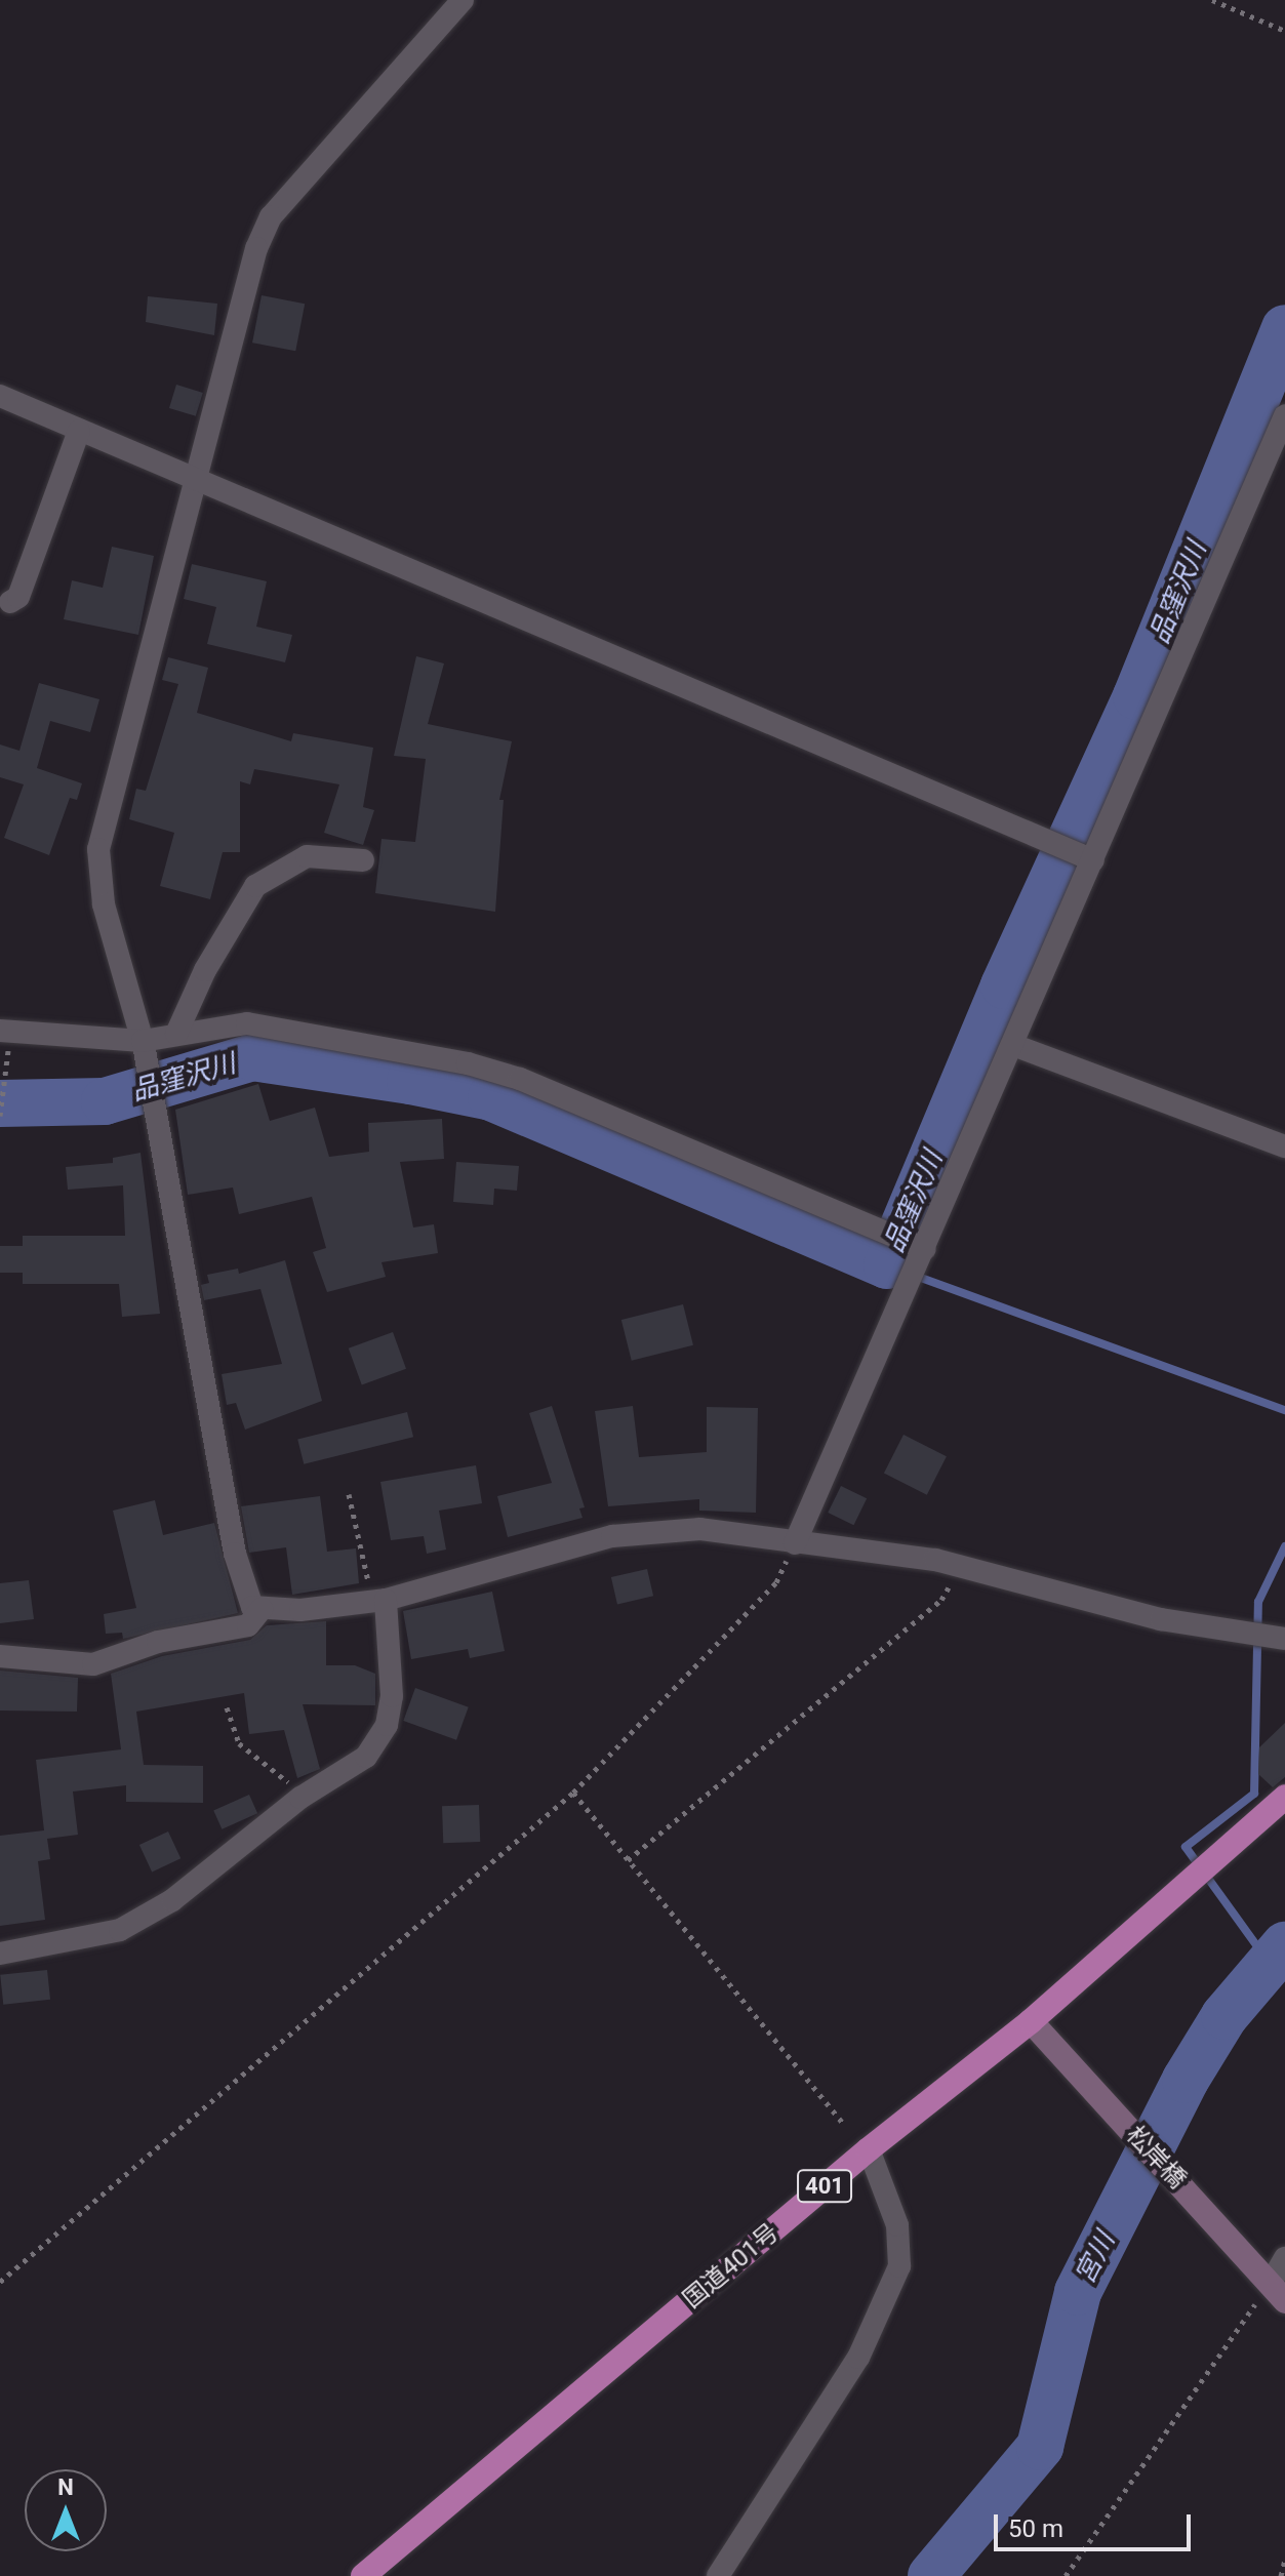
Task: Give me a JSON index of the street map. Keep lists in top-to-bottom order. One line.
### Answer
{"streets":{"highway":["401","国道401号"],"main road":["松岸橋"]},"crossings":[["松岸橋","国道401号"]],"water":["品窪沢川","宮川"],"scale_bar":"50 m","north":"top"}
